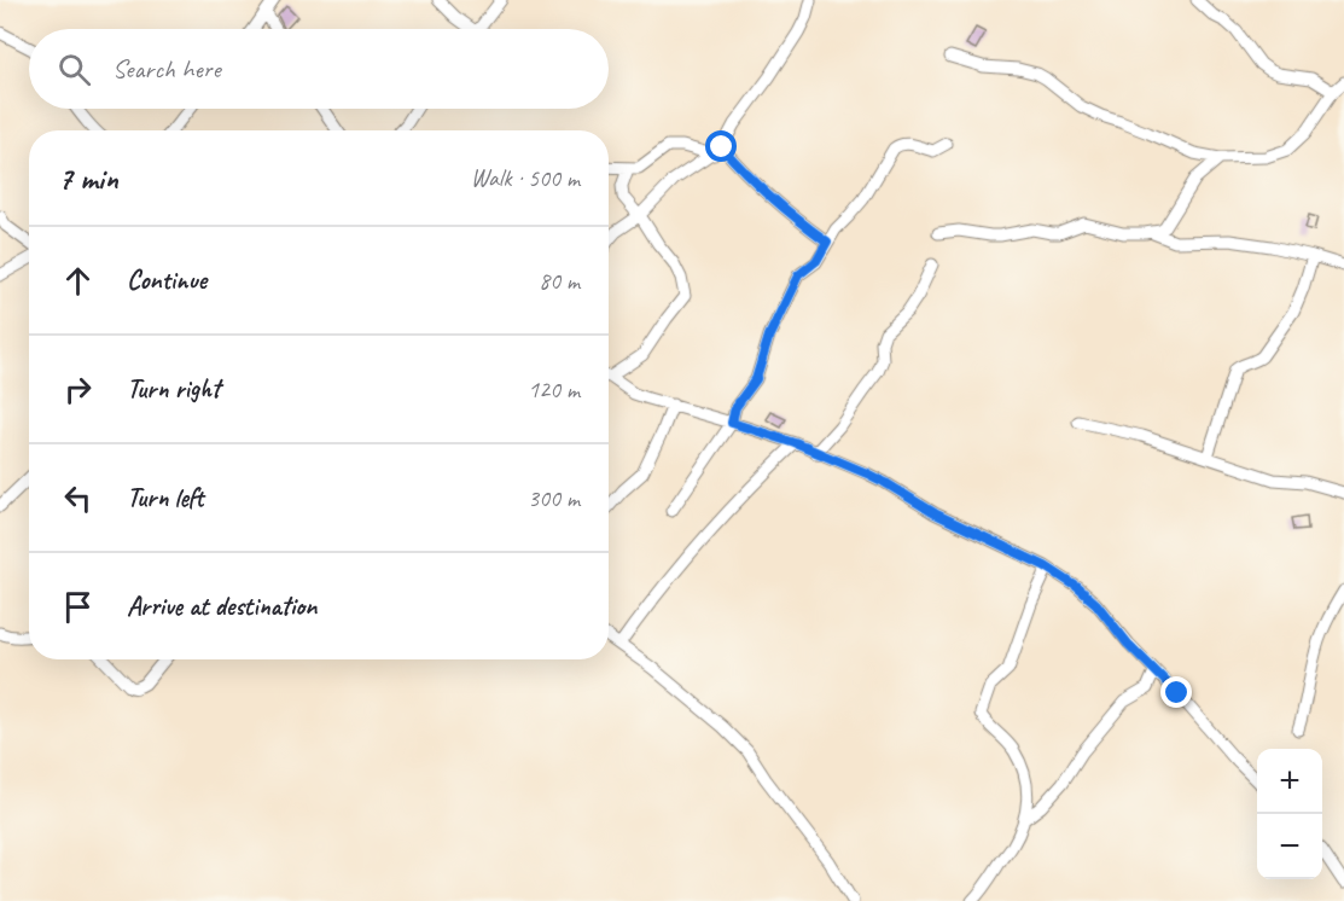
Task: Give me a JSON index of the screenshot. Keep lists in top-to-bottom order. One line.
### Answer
{"page":{"search":"Search here","heading":["7 min","Walk · 500 m"],"list":[["Continue","80 m"],["Turn right","120 m"],["Turn left","300 m"],"Arrive at destination"],"map_buttons":["+","−"]}}
